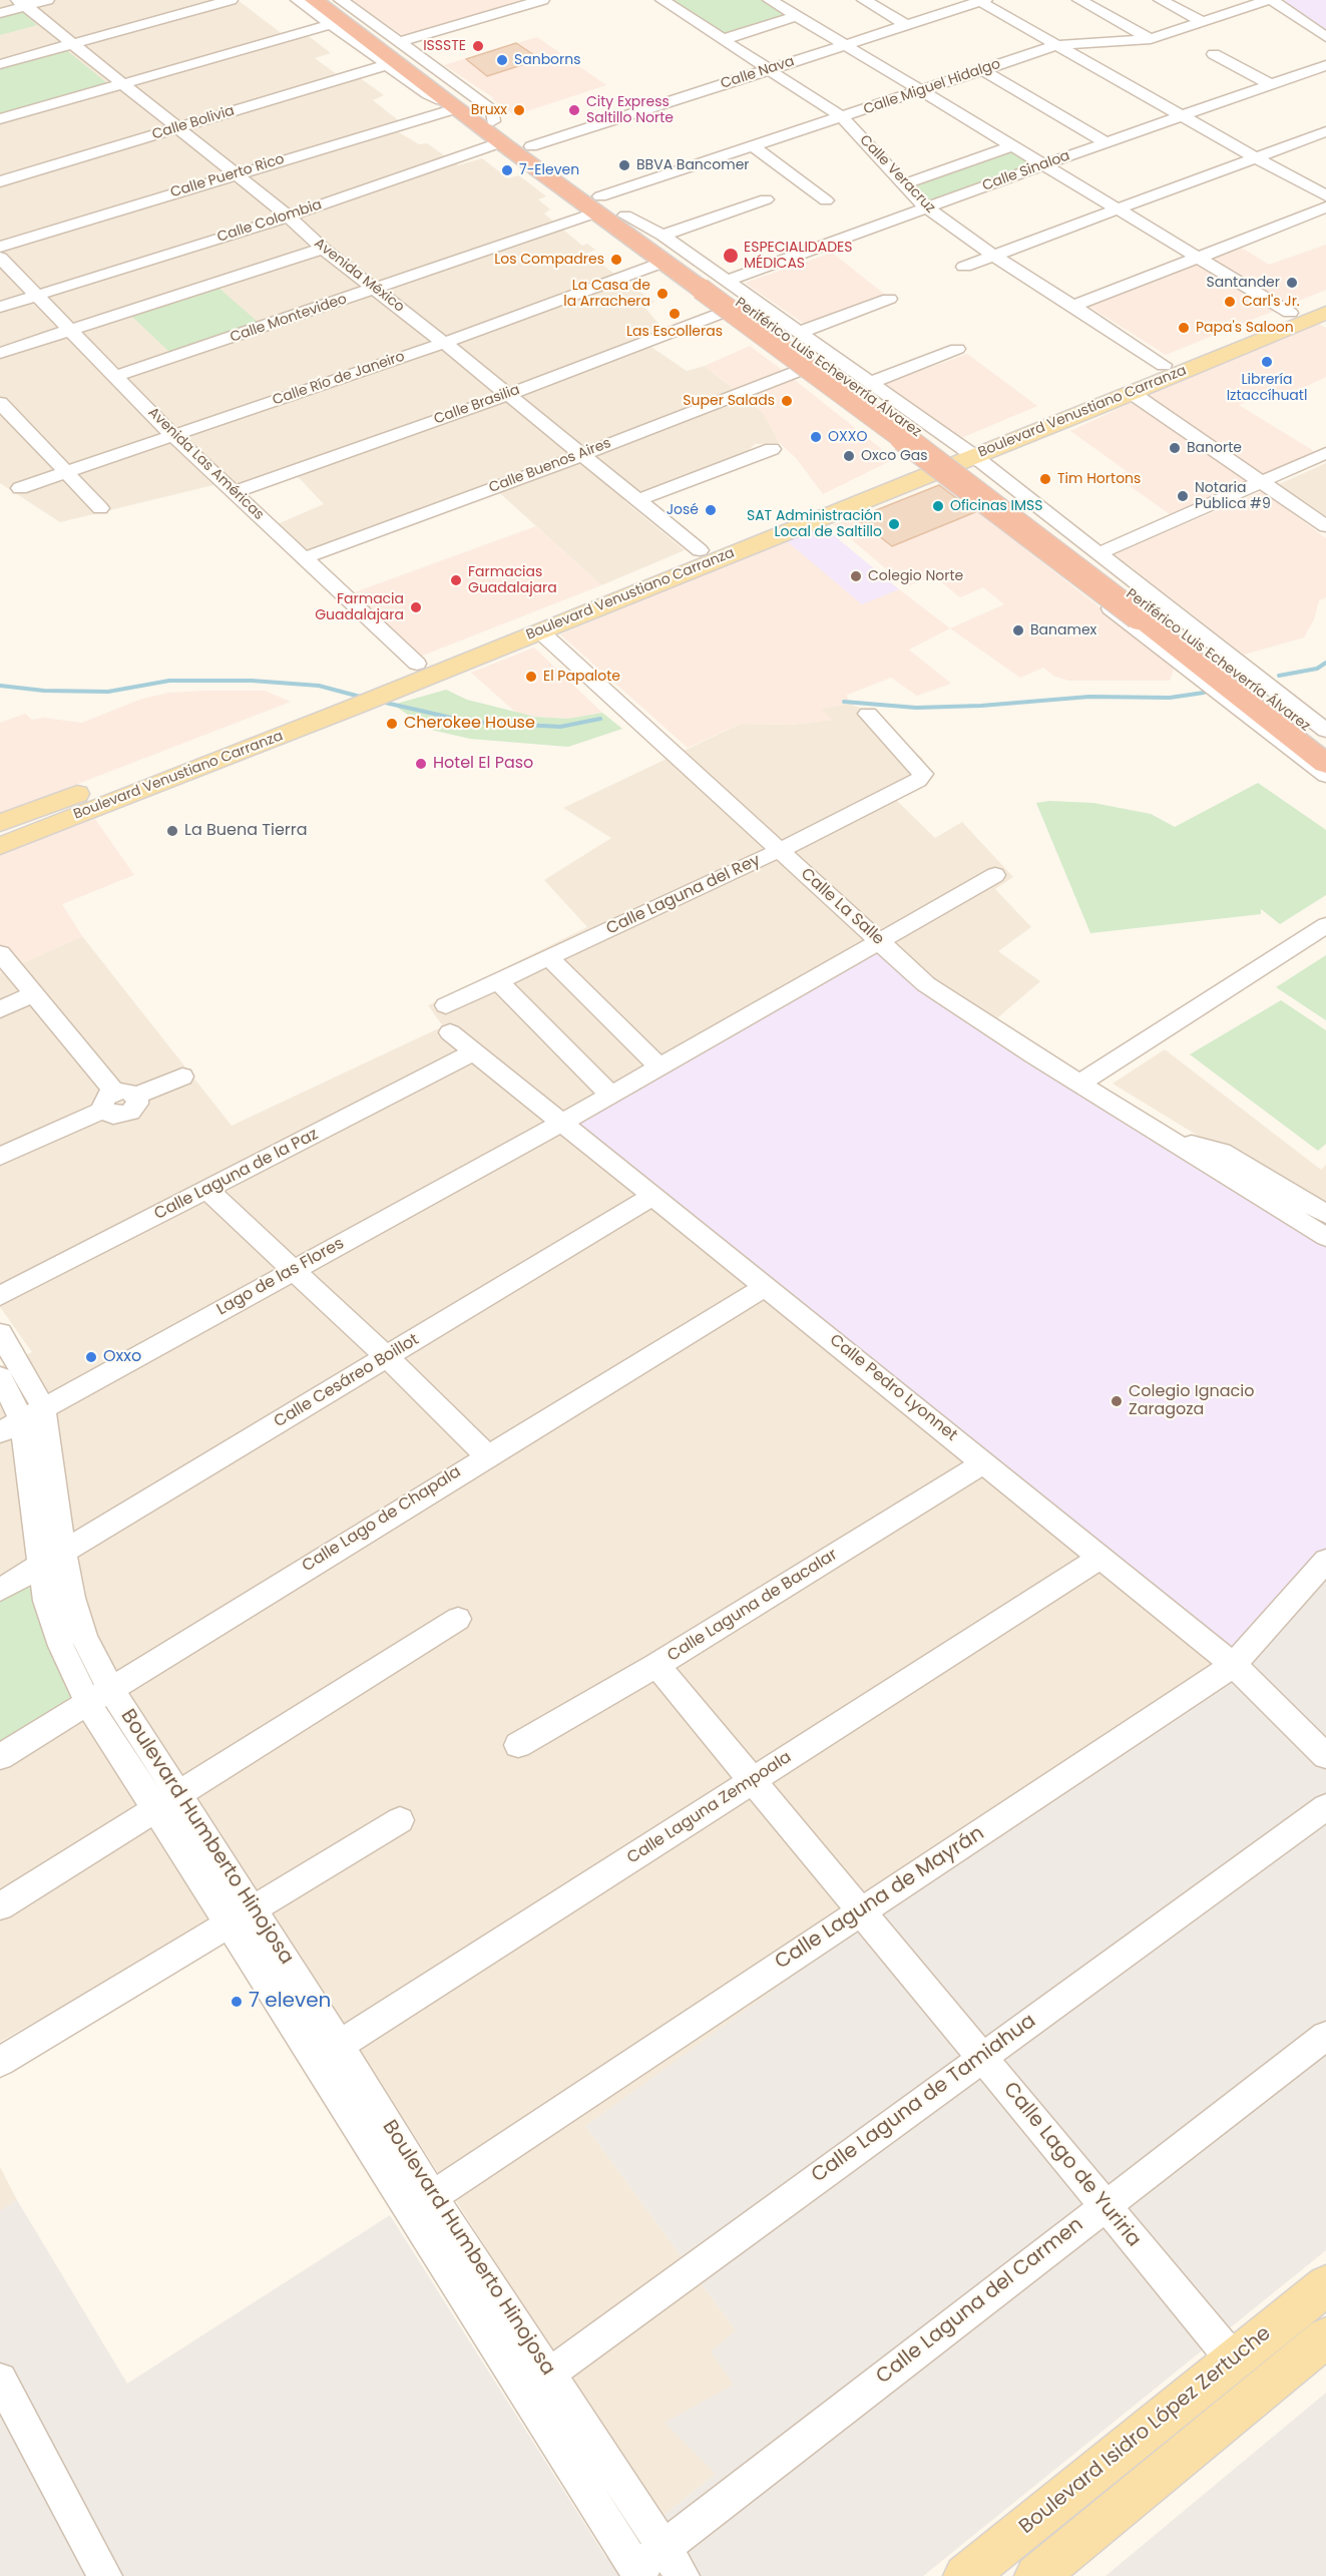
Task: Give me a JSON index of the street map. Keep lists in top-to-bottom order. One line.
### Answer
{"streets":{"highway":["Periférico Luis Echeverría Álvarez"],"main road":["Boulevard Venustiano Carranza","Boulevard Isidro López Zertuche"],"street":["Calle Nava","Calle Miguel Hidalgo","Calle Bolivia","Calle Sinaloa","Calle Veracruz","Calle Puerto Rico","Calle Colombia","Avenida México","Calle Montevideo","Calle Río de Janeiro","Calle Brasilia","Avenida Las Américas","Calle Buenos Aires","Calle Laguna del Rey","Calle La Salle","Calle Laguna de la Paz","Lago de las Flores","Calle Cesáreo Boillot","Calle Pedro Lyonnet","Calle Lago de Chapala","Calle Laguna de Bacalar","Calle Laguna Zempoala","Boulevard Humberto Hinojosa","Calle Laguna de Mayrán","Calle Laguna de Tamiahua","Calle Lago de Yuriria","Calle Laguna del Carmen"]},"crossings":[["Calle Nava","Calle Veracruz"],["Calle Nava","Periférico Luis Echeverría Álvarez"],["Calle Miguel Hidalgo","Calle Veracruz"],["Calle Miguel Hidalgo","Calle Montevideo"],["Calle Miguel Hidalgo","Periférico Luis Echeverría Álvarez"],["Calle Bolivia","Avenida México"],["Calle Sinaloa","Calle Veracruz"],["Calle Sinaloa","Periférico Luis Echeverría Álvarez"],["Calle Veracruz","Boulevard Venustiano Carranza"],["Calle Puerto Rico","Avenida México"],["Calle Puerto Rico","Periférico Luis Echeverría Álvarez"],["Calle Colombia","Avenida México"],["Calle Colombia","Periférico Luis Echeverría Álvarez"],["Calle Colombia","Avenida Las Américas"],["Avenida México","Calle Montevideo"],["Avenida México","Calle Río de Janeiro"],["Avenida México","Calle Brasilia"],["Avenida México","Boulevard Venustiano Carranza"],["Avenida México","Calle Buenos Aires"],["Calle Montevideo","Periférico Luis Echeverría Álvarez"],["Calle Montevideo","Avenida Las Américas"],["Periférico Luis Echeverría Álvarez","Calle Río de Janeiro"],["Periférico Luis Echeverría Álvarez","Calle Brasilia"],["Periférico Luis Echeverría Álvarez","Boulevard Venustiano Carranza"],["Periférico Luis Echeverría Álvarez","Calle Buenos Aires"],["Calle Río de Janeiro","Avenida Las Américas"],["Calle Brasilia","Avenida Las Américas"],["Boulevard Venustiano Carranza","Avenida Las Américas"],["Boulevard Venustiano Carranza","Calle La Salle"],["Avenida Las Américas","Calle Buenos Aires"],["Calle Laguna del Rey","Calle La Salle"],["Calle La Salle","Lago de las Flores"],["Calle Laguna de la Paz","Calle Pedro Lyonnet"],["Lago de las Flores","Calle Pedro Lyonnet"],["Lago de las Flores","Boulevard Humberto Hinojosa"],["Calle Cesáreo Boillot","Calle Pedro Lyonnet"],["Calle Cesáreo Boillot","Boulevard Humberto Hinojosa"],["Calle Pedro Lyonnet","Calle Lago de Chapala"],["Calle Pedro Lyonnet","Calle Laguna de Bacalar"],["Calle Pedro Lyonnet","Calle Laguna Zempoala"],["Calle Pedro Lyonnet","Calle Laguna de Mayrán"],["Calle Lago de Chapala","Boulevard Humberto Hinojosa"],["Calle Laguna de Bacalar","Calle Lago de Yuriria"],["Calle Laguna Zempoala","Boulevard Humberto Hinojosa"],["Calle Laguna Zempoala","Calle Lago de Yuriria"],["Boulevard Humberto Hinojosa","Calle Laguna de Mayrán"],["Boulevard Humberto Hinojosa","Calle Laguna de Tamiahua"],["Boulevard Humberto Hinojosa","Calle Laguna del Carmen"],["Calle Laguna de Mayrán","Calle Lago de Yuriria"],["Calle Laguna de Tamiahua","Calle Lago de Yuriria"],["Calle Lago de Yuriria","Calle Laguna del Carmen"],["Calle Lago de Yuriria","Boulevard Isidro López Zertuche"]],"places":["ISSSTE","Sanborns","Bruxx","City Express Saltillo Norte","BBVA Bancomer","7-Eleven","ESPECIALIDADES MÉDICAS","Los Compadres","Santander","La Casa de la Arrachera","Carl's Jr.","Las Escolleras","Papa's Saloon","Librería Iztaccíhuatl","Super Salads","OXXO","Banorte","Oxco Gas","Tim Hortons","Notaria Publica #9","Oficinas IMSS","José","SAT Administración Local de Saltillo","Colegio Norte","Farmacias Guadalajara","Farmacia Guadalajara","Banamex","El Papalote","Cherokee House","Hotel El Paso","La Buena Tierra","Oxxo","Colegio Ignacio Zaragoza","7 eleven"]}
